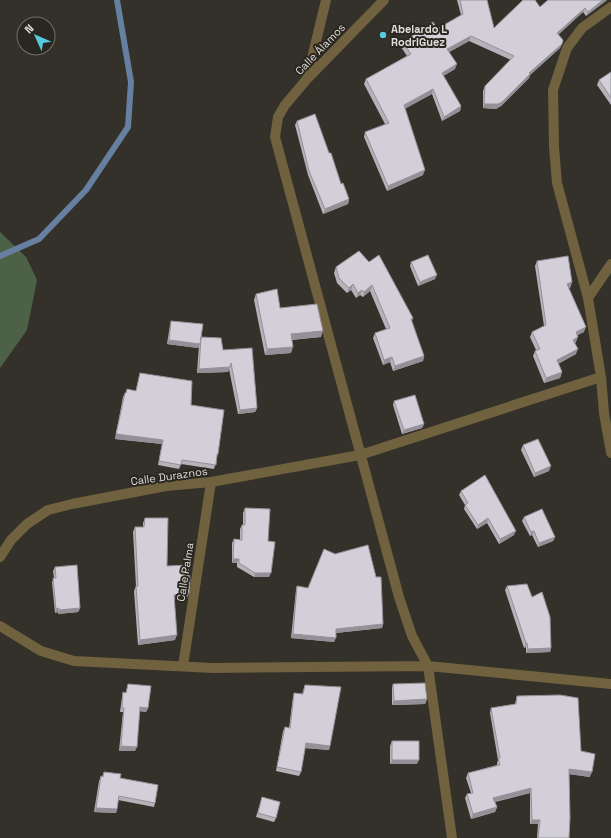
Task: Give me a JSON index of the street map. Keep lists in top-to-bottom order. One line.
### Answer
{"streets":{"street":["Calle Álamos","Calle Duraznos","Calle Palma"]},"crossings":[["Calle Álamos","Calle Duraznos"],["Calle Duraznos","Calle Palma"]],"places":["Abelardo L RodriGuez"],"north":"top left"}
